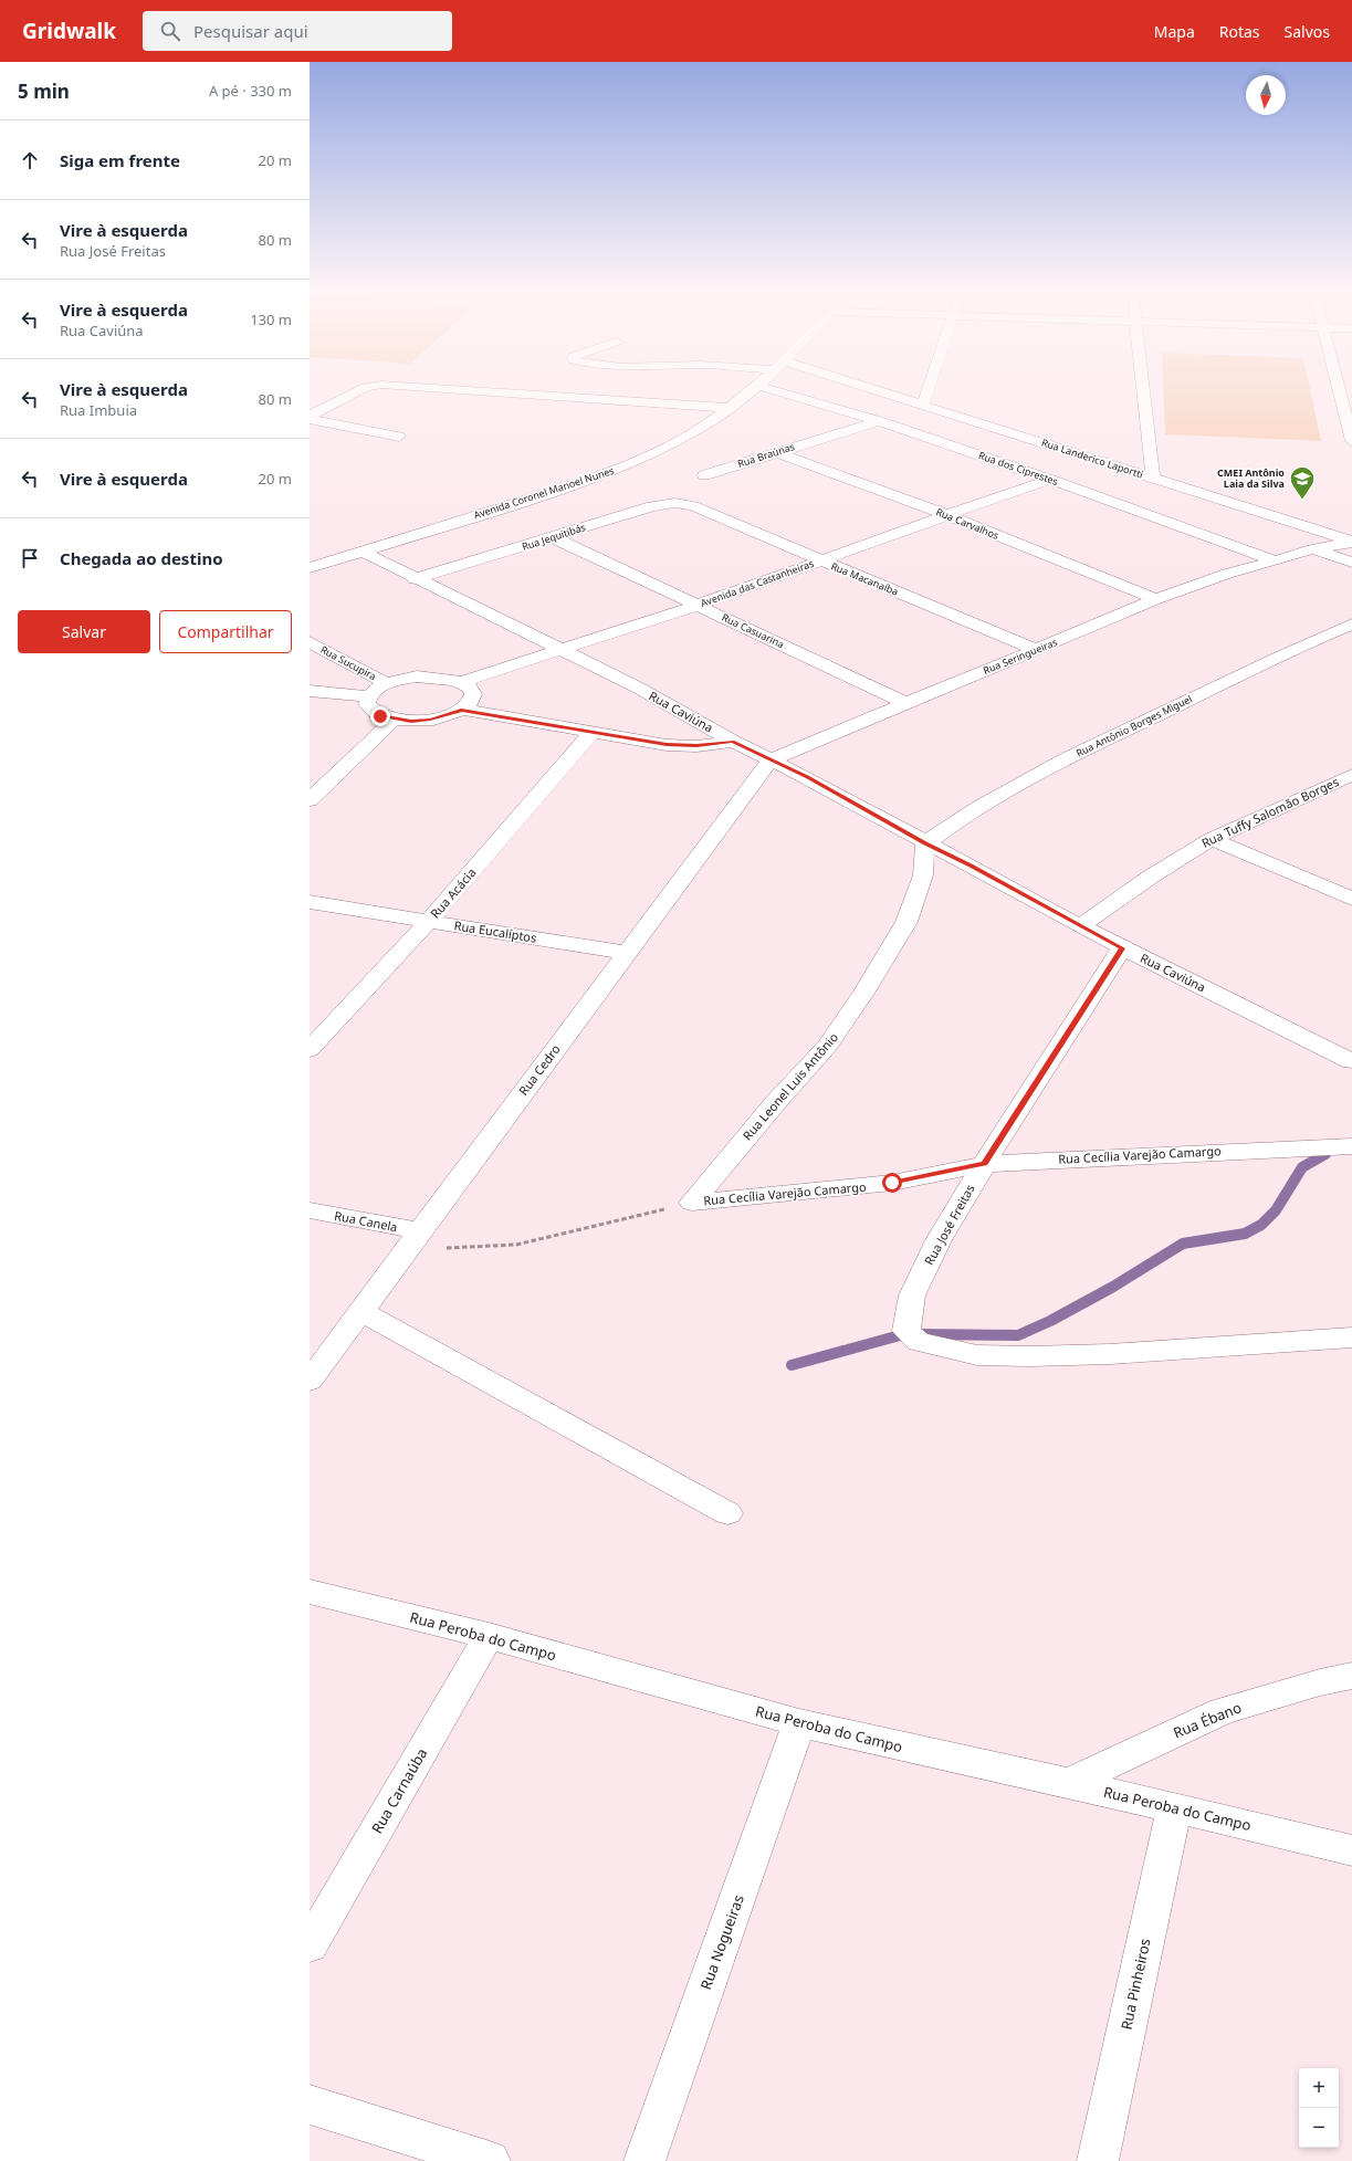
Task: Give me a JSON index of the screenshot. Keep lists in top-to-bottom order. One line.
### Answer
{"streets":{"street":["Rua Braúnas","Rua Landerico Laportti","Rua dos Ciprestes","Avenida Coronel Manoel Nunes","Rua Carvalhos","Rua Jequitibás","Rua Macanaíba","Avenida das Castanheiras","Rua Casuarina","Rua Seringueiras","Rua Sucupira","Rua Caviúna","Rua Antônio Borges Miguel","Rua Tuffy Salomão Borges","Rua Acácia","Rua Eucalíptos","Rua Cedro","Rua Leonel Luis Antônio","Rua Cecília Varejão Camargo","Rua Canela","Rua José Freitas","Rua Peroba do Campo","Rua Ébano","Rua Carnaúba","Rua Nogueiras","Rua Pinheiros"]},"crossings":[["Rua Braúnas","Rua dos Ciprestes"],["Rua Braúnas","Rua Carvalhos"],["Rua Landerico Laportti","Rua Seringueiras"],["Rua dos Ciprestes","Avenida das Castanheiras"],["Rua dos Ciprestes","Rua Seringueiras"],["Avenida Coronel Manoel Nunes","Rua Caviúna"],["Rua Carvalhos","Avenida das Castanheiras"],["Rua Carvalhos","Rua Seringueiras"],["Rua Jequitibás","Rua Macanaíba"],["Rua Jequitibás","Rua Casuarina"],["Rua Jequitibás","Rua Caviúna"],["Rua Macanaíba","Avenida das Castanheiras"],["Rua Macanaíba","Rua Seringueiras"],["Avenida das Castanheiras","Rua Casuarina"],["Avenida das Castanheiras","Rua Caviúna"],["Rua Casuarina","Rua Seringueiras"],["Rua Seringueiras","Rua Caviúna"],["Rua Seringueiras","Rua Cedro"],["Rua Caviúna","Rua Antônio Borges Miguel"],["Rua Caviúna","Rua Tuffy Salomão Borges"],["Rua Caviúna","Rua Cedro"],["Rua Caviúna","Rua Leonel Luis Antônio"],["Rua Caviúna","Rua José Freitas"],["Rua Antônio Borges Miguel","Rua Leonel Luis Antônio"],["Rua Acácia","Rua Eucalíptos"],["Rua Eucalíptos","Rua Cedro"],["Rua Cedro","Rua Cecília Varejão Camargo"],["Rua Cedro","Rua Canela"],["Rua Leonel Luis Antônio","Rua Cecília Varejão Camargo"],["Rua Cecília Varejão Camargo","Rua Canela"],["Rua Cecília Varejão Camargo","Rua José Freitas"],["Rua Peroba do Campo","Rua Ébano"],["Rua Peroba do Campo","Rua Carnaúba"],["Rua Peroba do Campo","Rua Nogueiras"],["Rua Peroba do Campo","Rua Pinheiros"]],"places":{"school or university":["CMEI Antônio Laia da Silva"]},"north":"bottom","page":{"header":"Gridwalk","search":"Pesquisar aqui","nav":["Mapa","Rotas","Salvos"],"heading":["5 min","A pé · 330 m"],"list":[["Siga em frente","20 m"],["Vire à esquerda","Rua José Freitas","80 m"],["Vire à esquerda","Rua Caviúna","130 m"],["Vire à esquerda","Rua Imbuia","80 m"],["Vire à esquerda","20 m"],"Chegada ao destino"],"buttons":["Salvar","Compartilhar"],"map_buttons":["+","−"]}}
